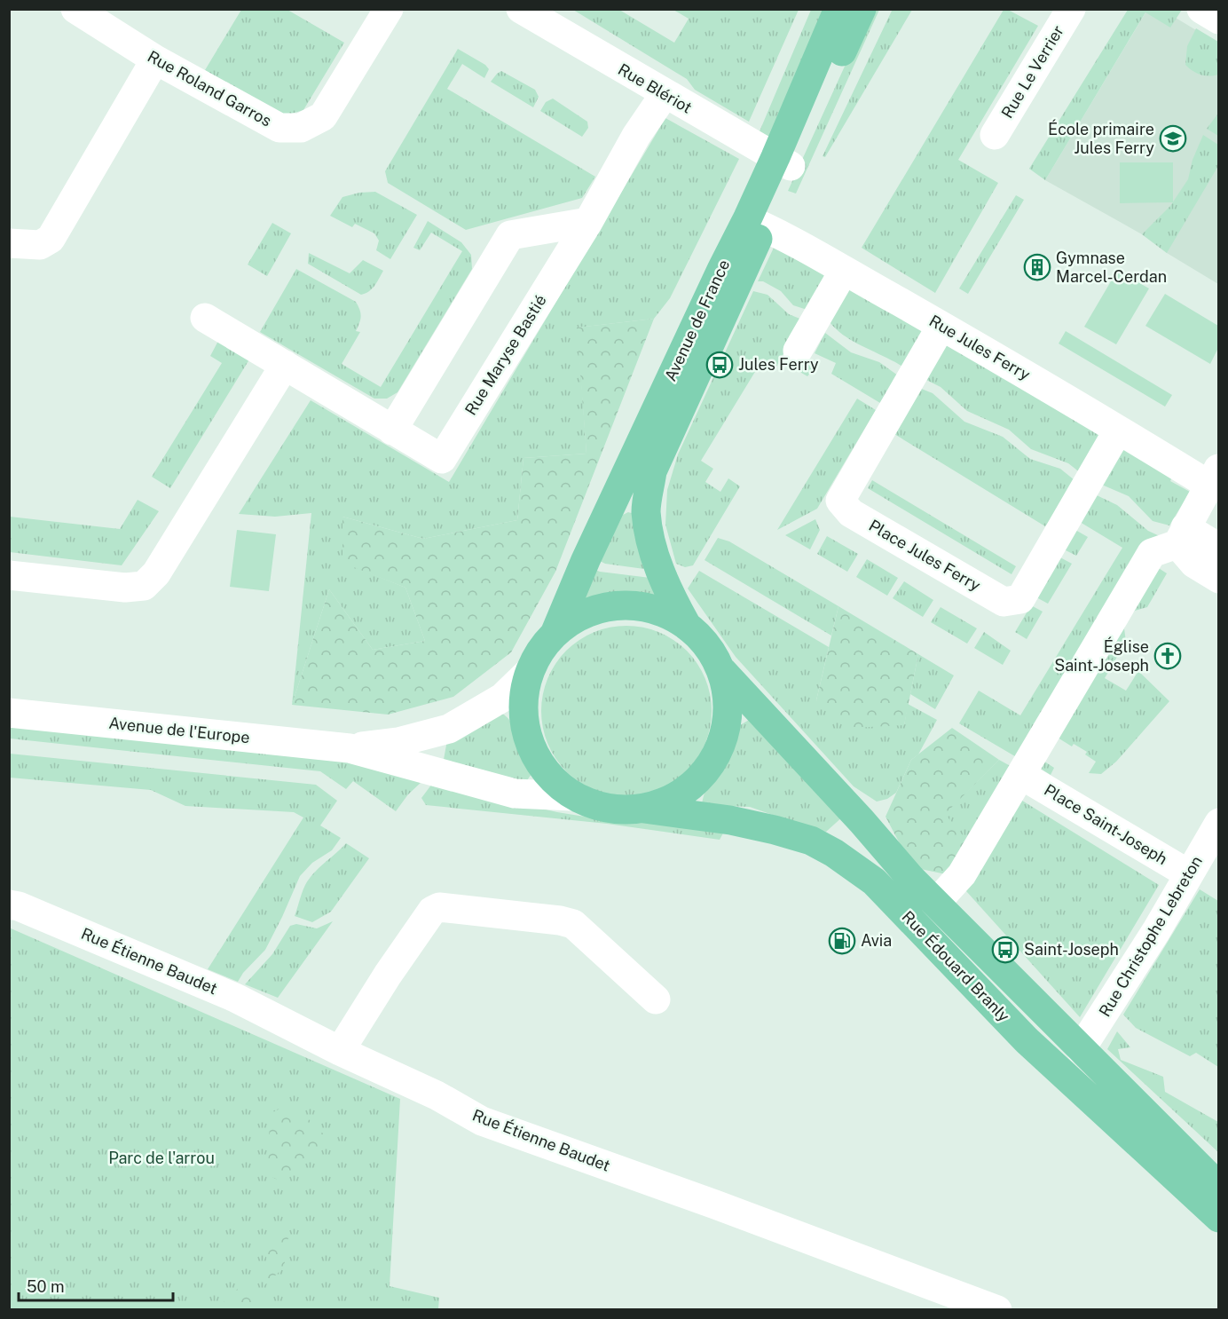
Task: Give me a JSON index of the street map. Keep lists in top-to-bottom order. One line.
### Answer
{"streets":{"main road":["Avenue de France","Rue Édouard Branly"],"street":["Rue Le Verrier","Rue Roland Garros","Rue Blériot","Rue Jules Ferry","Rue Maryse Bastié","Place Jules Ferry","Avenue de l'Europe","Place Saint-Joseph","Rue Christophe Lebreton","Rue Étienne Baudet"]},"crossings":[["Rue Blériot","Avenue de France"],["Rue Blériot","Rue Maryse Bastié"],["Avenue de France","Rue Jules Ferry"],["Rue Jules Ferry","Place Jules Ferry"],["Place Saint-Joseph","Rue Christophe Lebreton"],["Rue Christophe Lebreton","Rue Édouard Branly"]],"parks":["Parc de l'arrou"],"places":{"school or university":["École primaire Jules Ferry"],"building":["Gymnase Marcel-Cerdan"],"bus stop":["Jules Ferry","Saint-Joseph"],"church":["Église Saint-Joseph"],"fuel station":["Avia"]},"scale_bar":"50 m"}
